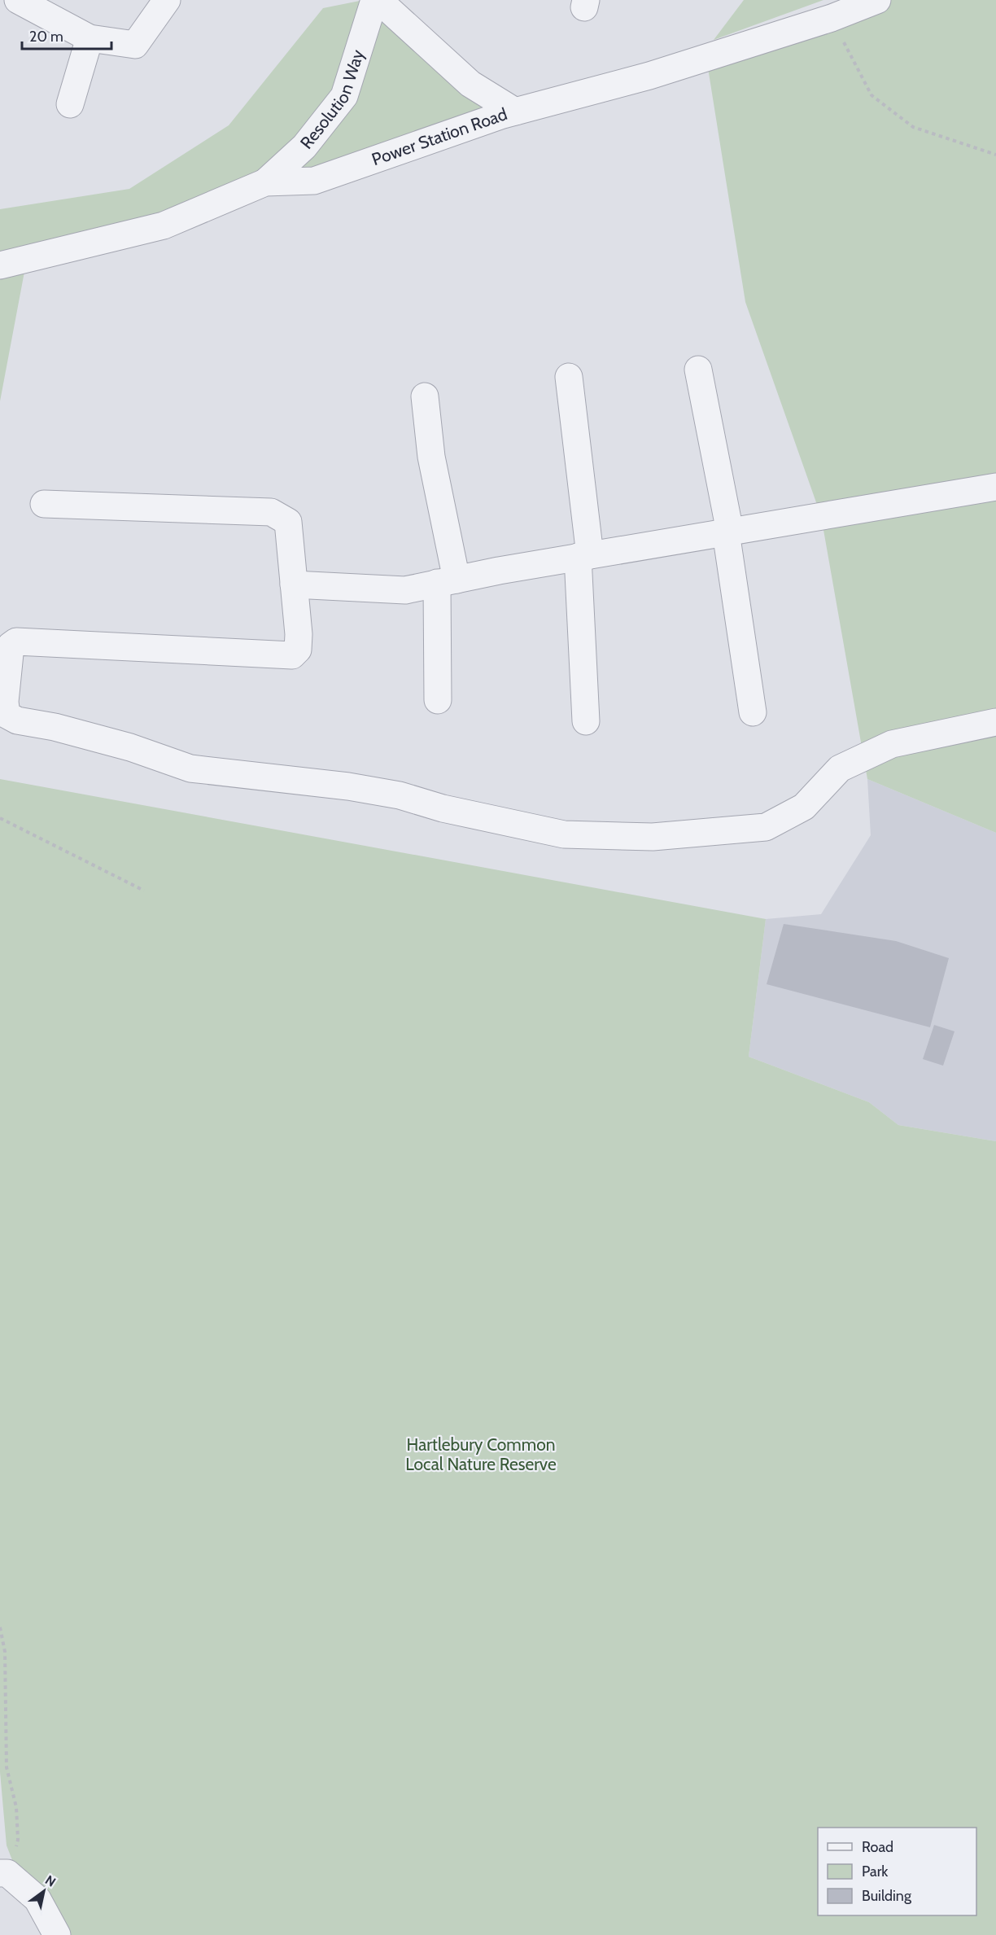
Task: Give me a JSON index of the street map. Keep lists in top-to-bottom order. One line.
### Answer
{"streets":{"street":["Resolution Way","Power Station Road"]},"crossings":[["Resolution Way","Power Station Road"]],"parks":["Hartlebury Common Local Nature Reserve"],"legend":["Road","Park","Building"],"scale_bar":"20 m","north":"top right"}
